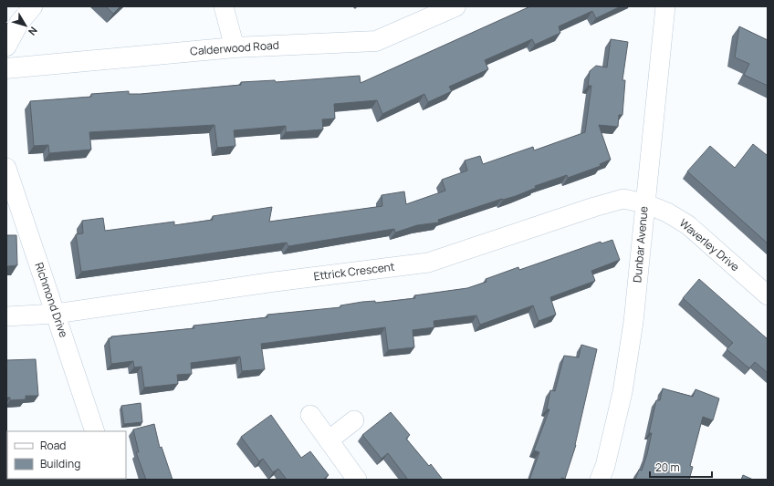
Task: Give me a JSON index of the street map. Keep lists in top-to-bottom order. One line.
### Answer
{"streets":{"street":["Calderwood Road","Dunbar Avenue","Waverley Drive","Ettrick Crescent","Richmond Drive"]},"crossings":[["Dunbar Avenue","Waverley Drive"],["Dunbar Avenue","Ettrick Crescent"],["Waverley Drive","Ettrick Crescent"],["Ettrick Crescent","Richmond Drive"]],"legend":["Road","Building"],"scale_bar":"20 m","north":"bottom right"}
